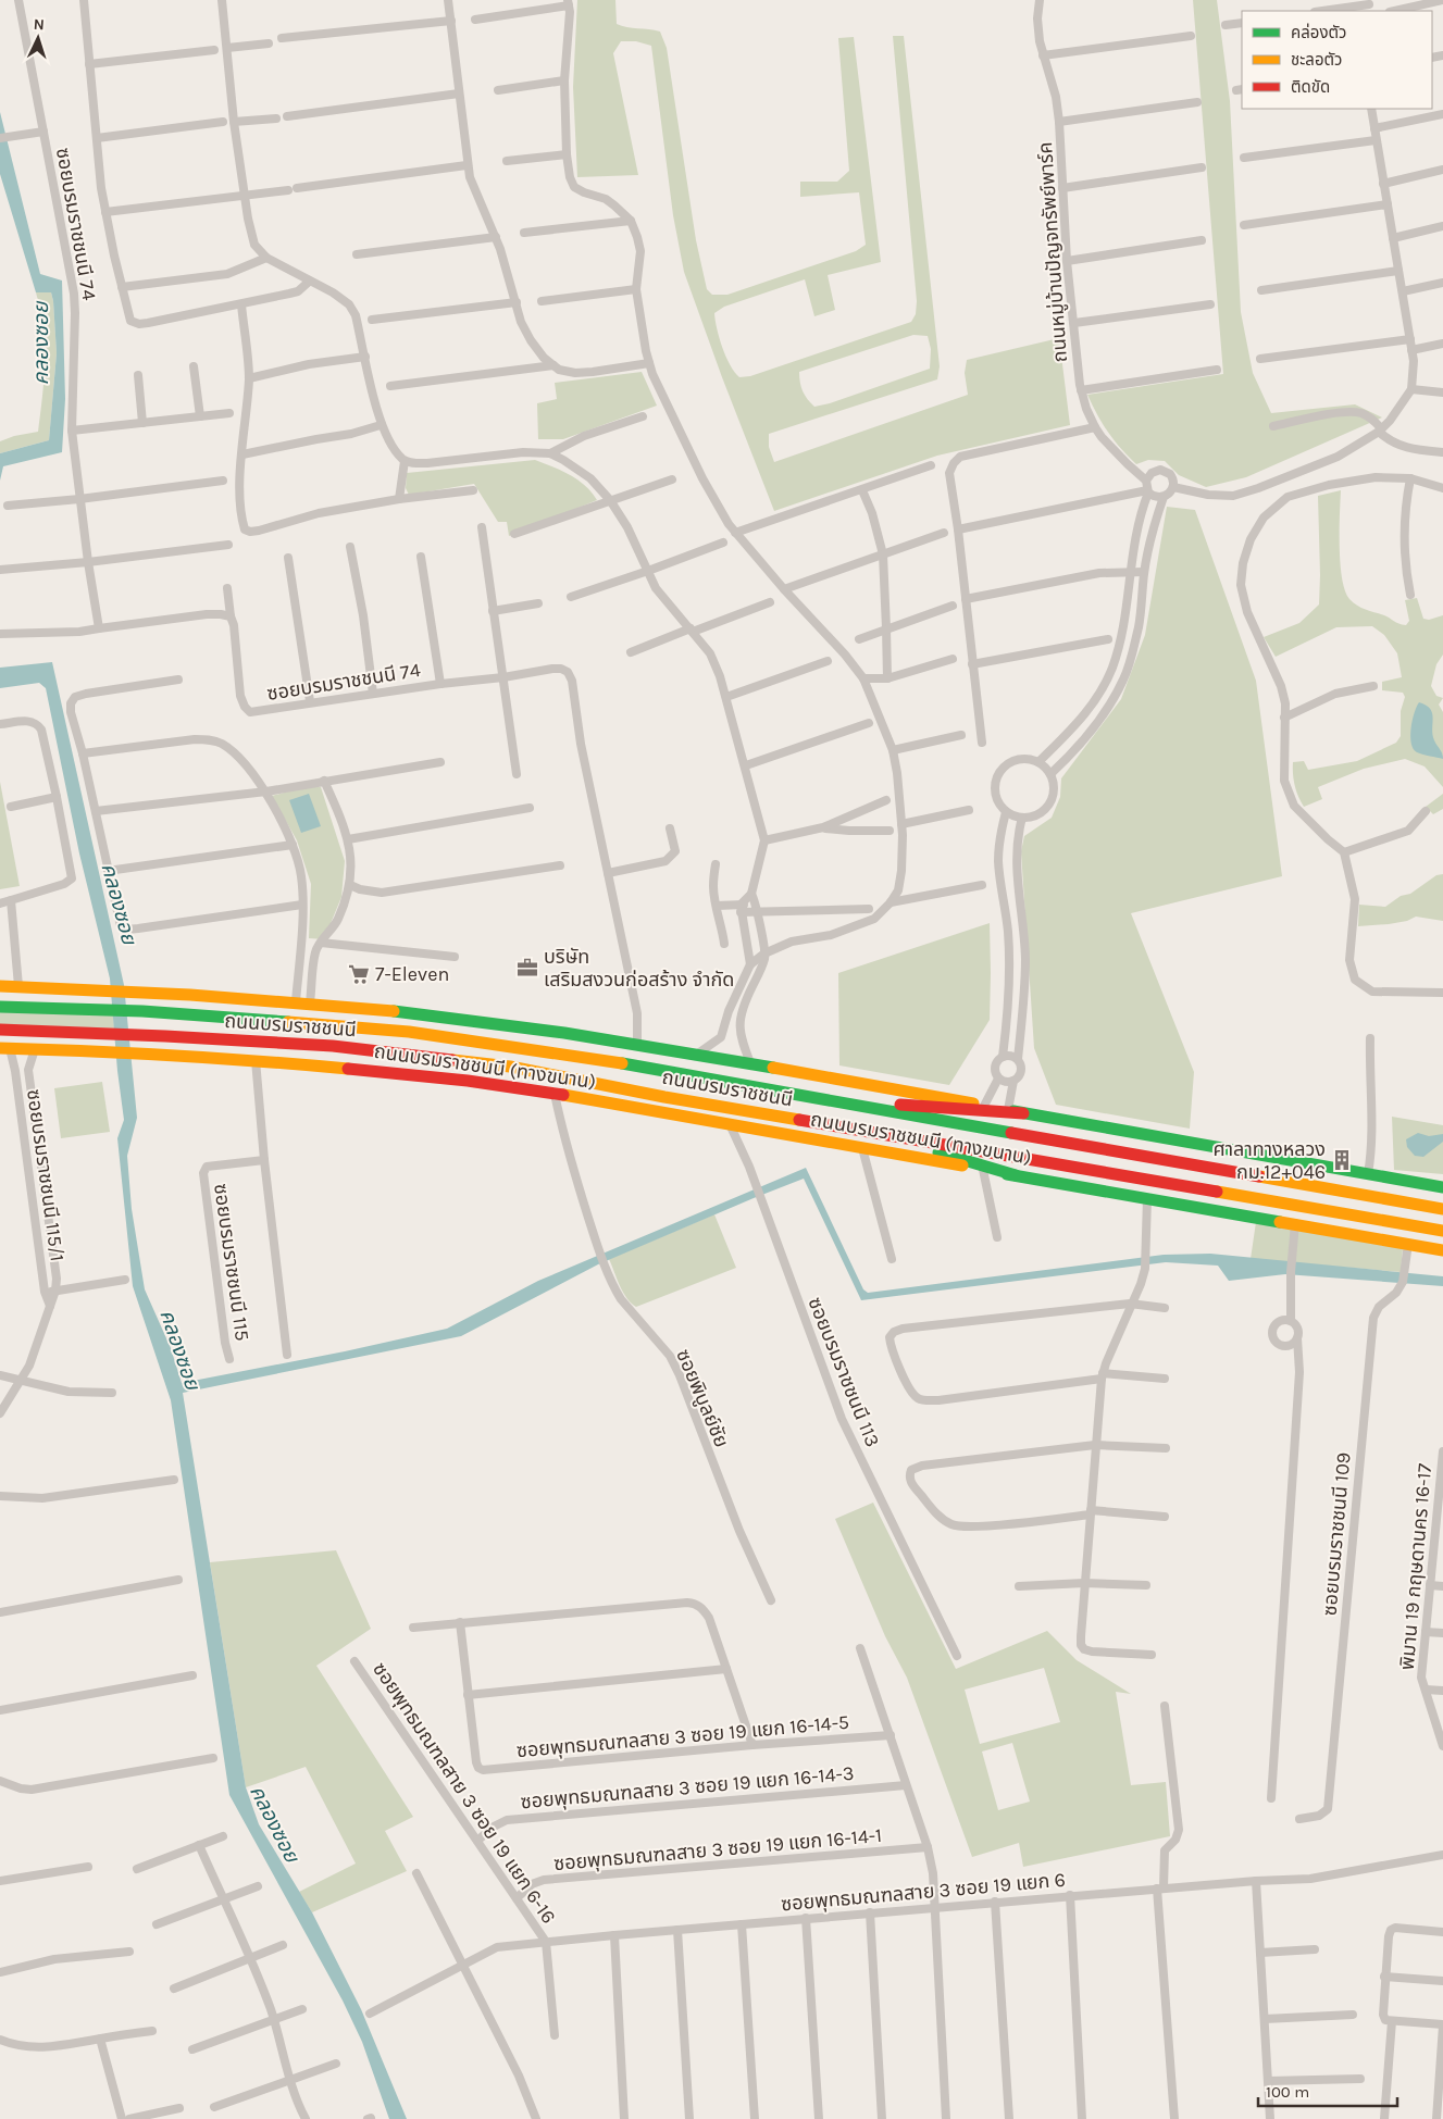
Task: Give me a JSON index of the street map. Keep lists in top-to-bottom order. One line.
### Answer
{"streets":{"main road":["ถนนบรมราชชนนี","ถนนบรมราชชนนี (ทางขนาน)"],"street":["ซอยบรมราชชนนี 74","ถนนหมู่บ้านปัญจทรัพย์พาร์ค","ซอยบรมราชชนนี 115/1","ซอยบรมราชชนนี 115","ซอยบรมราชชนนี 113","ซอยพิบูลย์ชัย","ซอยบรมราชชนนี 109","พิมาน 19 กฤษดานคร 16-17","ซอยพุทธมณฑลสาย 3 ซอย 19 แยก 16-14-5","ซอยพุทธมณฑลสาย 3 ซอย 19 แยก 16-14-3","ซอยพุทธมณฑลสาย 3 ซอย 19 แยก 6-16","ซอยพุทธมณฑลสาย 3 ซอย 19 แยก 16-14-1","ซอยพุทธมณฑลสาย 3 ซอย 19 แยก 6"]},"crossings":[["ถนนบรมราชชนนี (ทางขนาน)","ซอยบรมราชชนนี 115/1"],["ถนนบรมราชชนนี (ทางขนาน)","ซอยบรมราชชนนี 113"],["ถนนบรมราชชนนี (ทางขนาน)","ซอยพิบูลย์ชัย"],["ถนนบรมราชชนนี (ทางขนาน)","ซอยบรมราชชนนี 109"],["ซอยพุทธมณฑลสาย 3 ซอย 19 แยก 16-14-3","ซอยพุทธมณฑลสาย 3 ซอย 19 แยก 6-16"],["ซอยพุทธมณฑลสาย 3 ซอย 19 แยก 6-16","ซอยพุทธมณฑลสาย 3 ซอย 19 แยก 16-14-1"],["ซอยพุทธมณฑลสาย 3 ซอย 19 แยก 6-16","ซอยพุทธมณฑลสาย 3 ซอย 19 แยก 6"]],"water":["คลองซอย"],"places":{"office":["บริษัท เสริมสงวนก่อสร้าง จำกัด"],"supermarket":["7-Eleven"],"building":["ศาลาทางหลวง กม.12+046"]},"legend":["คล่องตัว","ชะลอตัว","ติดขัด"],"scale_bar":"100 m","north":"top"}
